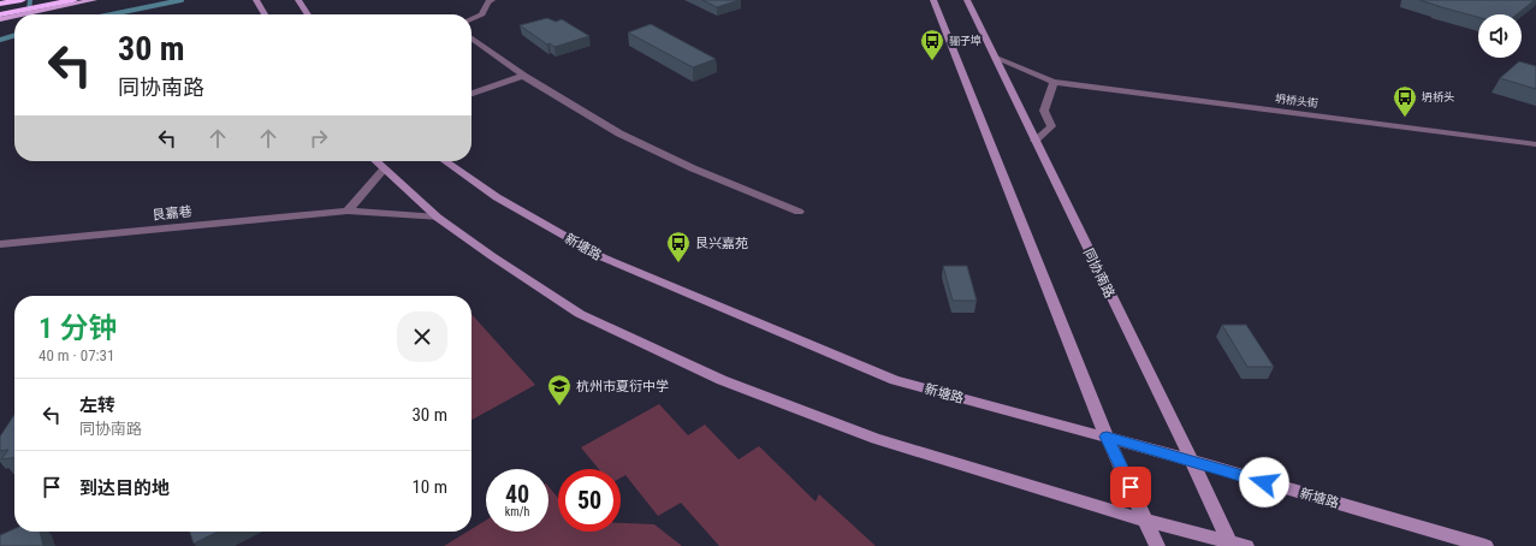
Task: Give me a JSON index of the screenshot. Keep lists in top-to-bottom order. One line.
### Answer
{"streets":{"main road":["新塘路","同协南路"],"street":["坍桥头街","艮嘉巷"]},"crossings":[["坍桥头街","同协南路"],["新塘路","同协南路"]],"places":{"bus stop":["骊子埠","坍桥头","艮兴嘉苑"],"school or university":["杭州市夏衍中学"]},"page":{"turn":["30 m","同协南路"],"heading":["1 分钟","40 m · 07:31"],"list":[{"name":"左转","note":"同协南路","value":"30 m"},{"name":"到达目的地","value":"10 m"}],"speed":"40 km/h","limit":"50"}}
